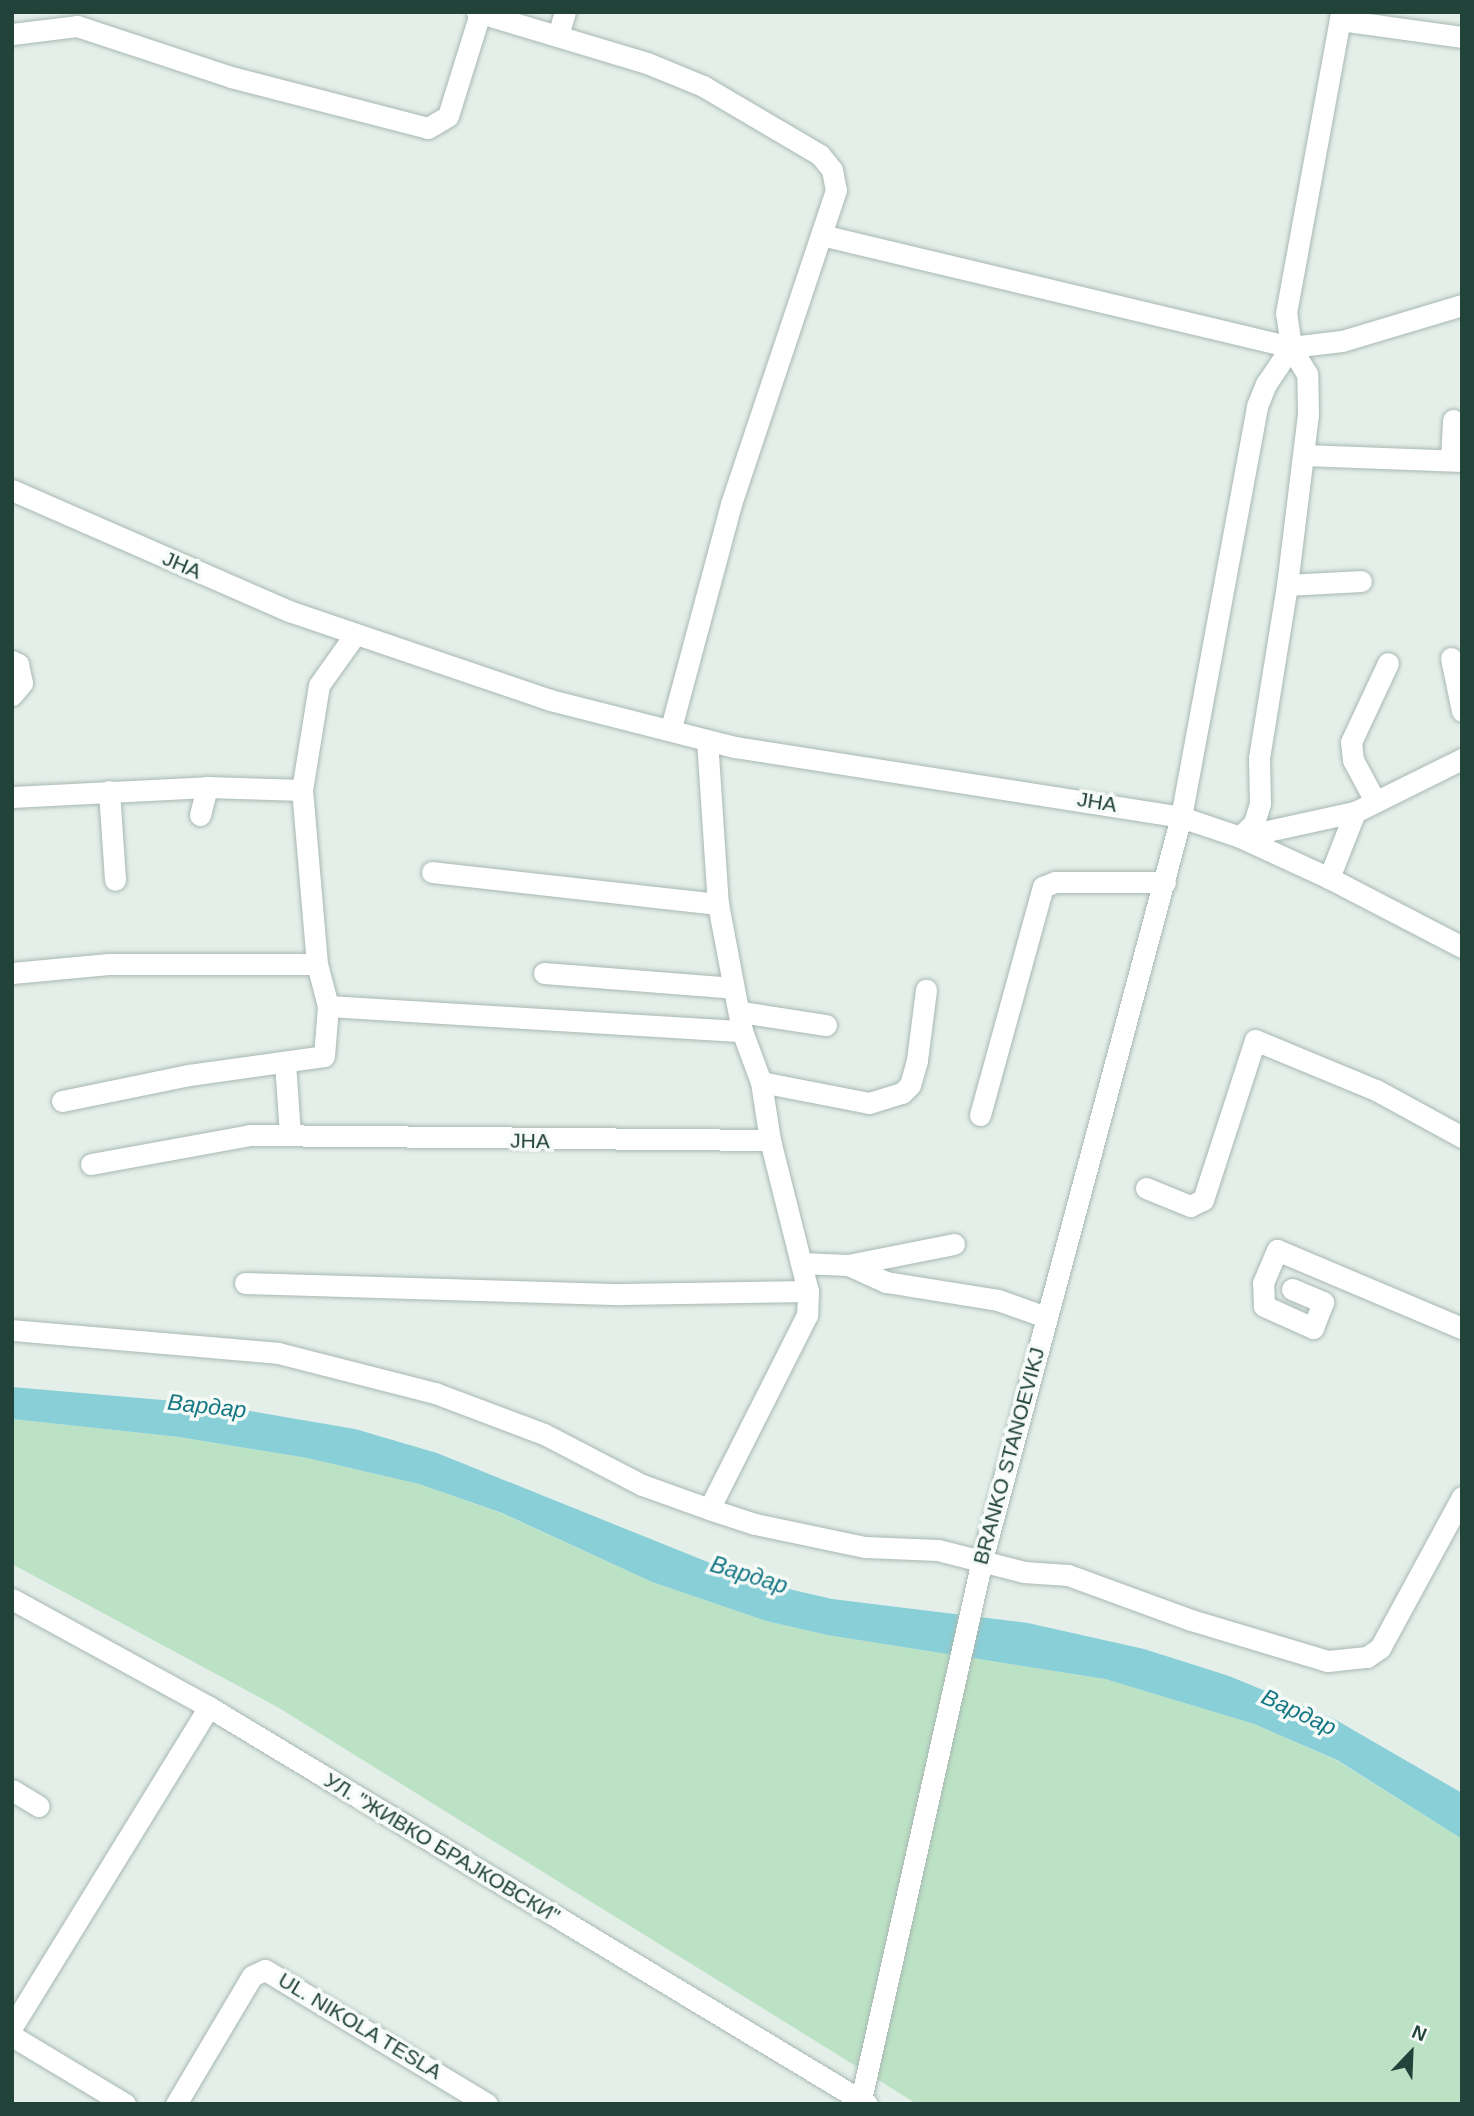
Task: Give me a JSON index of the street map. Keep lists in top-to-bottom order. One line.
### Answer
{"streets":{"street":["ЈНА","BRANKO STANOEVIKJ","УЛ. \"ЖИВКО БРАЈКОВСКИ\"","UL. NIKOLA TESLA"]},"crossings":[["ЈНА","BRANKO STANOEVIKJ"],["BRANKO STANOEVIKJ","УЛ. \"ЖИВКО БРАЈКОВСКИ\""]],"water":["Вардар"],"north":"top right"}
